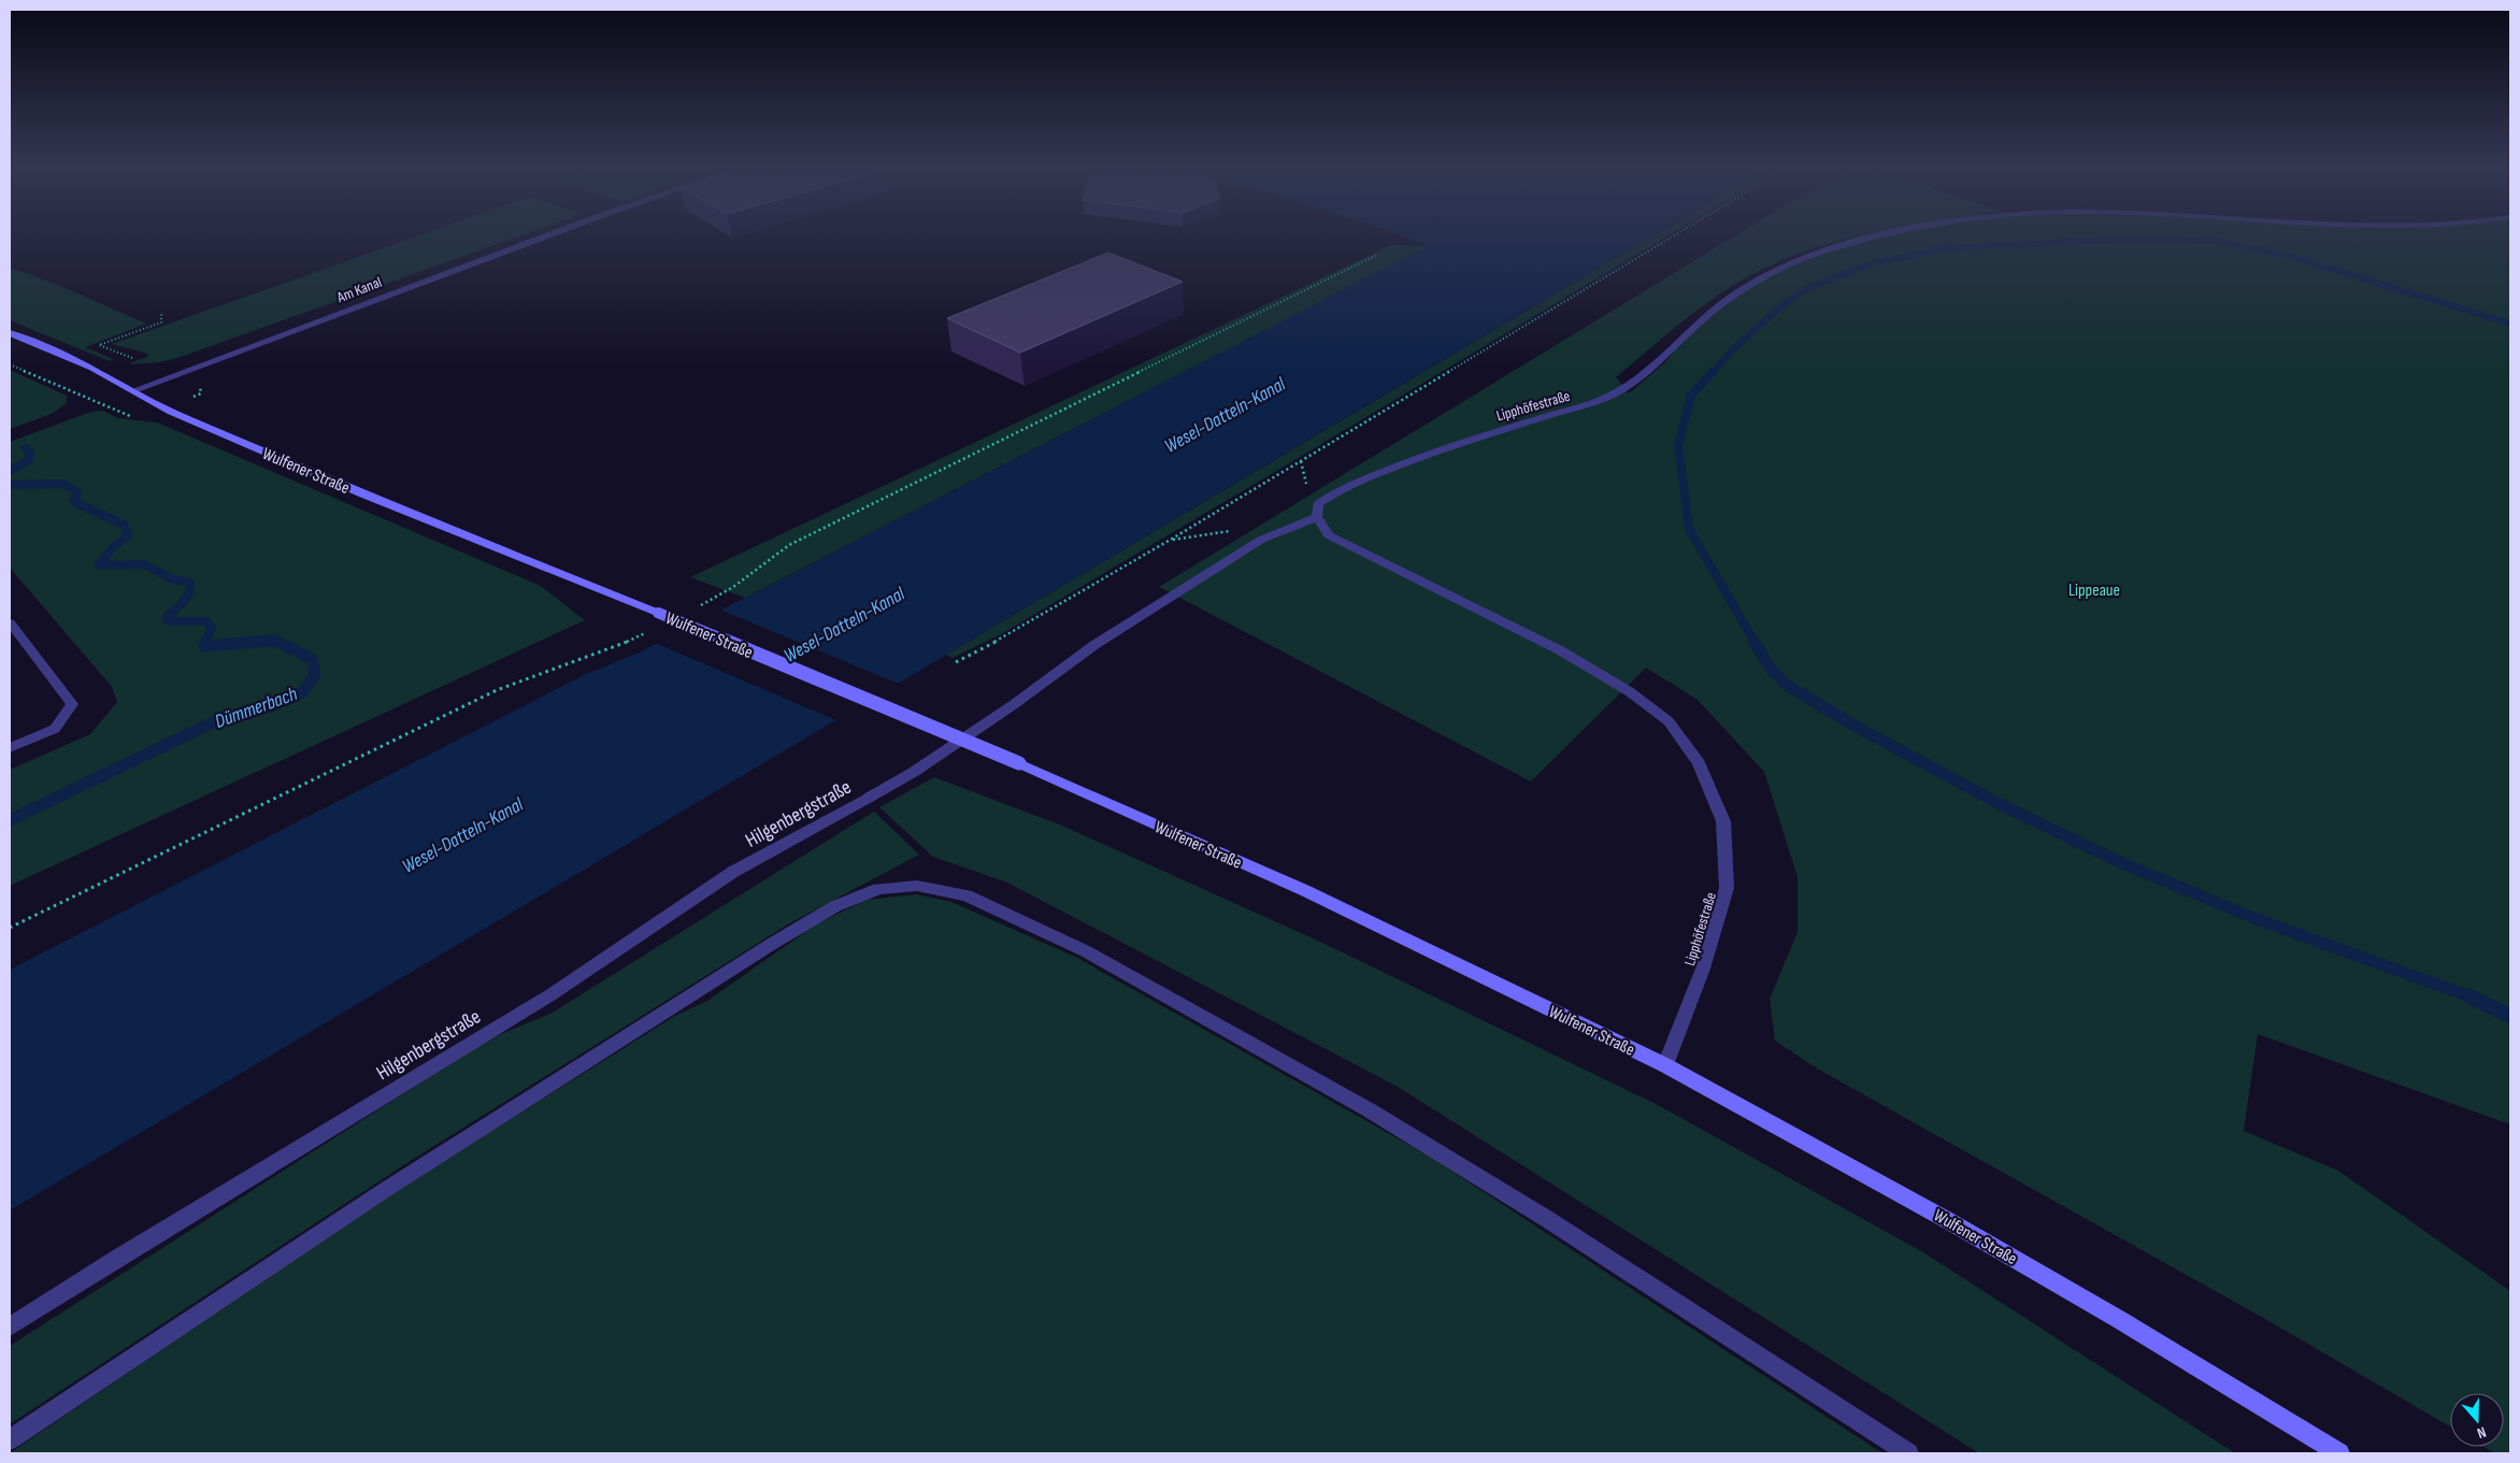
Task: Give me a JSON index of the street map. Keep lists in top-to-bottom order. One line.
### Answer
{"streets":{"main road":["Wulfener Straße"],"street":["Am Kanal","Lipphöfestraße","Hilgenbergstraße"]},"crossings":[["Am Kanal","Wulfener Straße"],["Lipphöfestraße","Wulfener Straße"],["Lipphöfestraße","Hilgenbergstraße"]],"water":["Wesel-Datteln-Kanal","Dümmerbach"],"parks":["Lippeaue"],"north":"bottom"}
